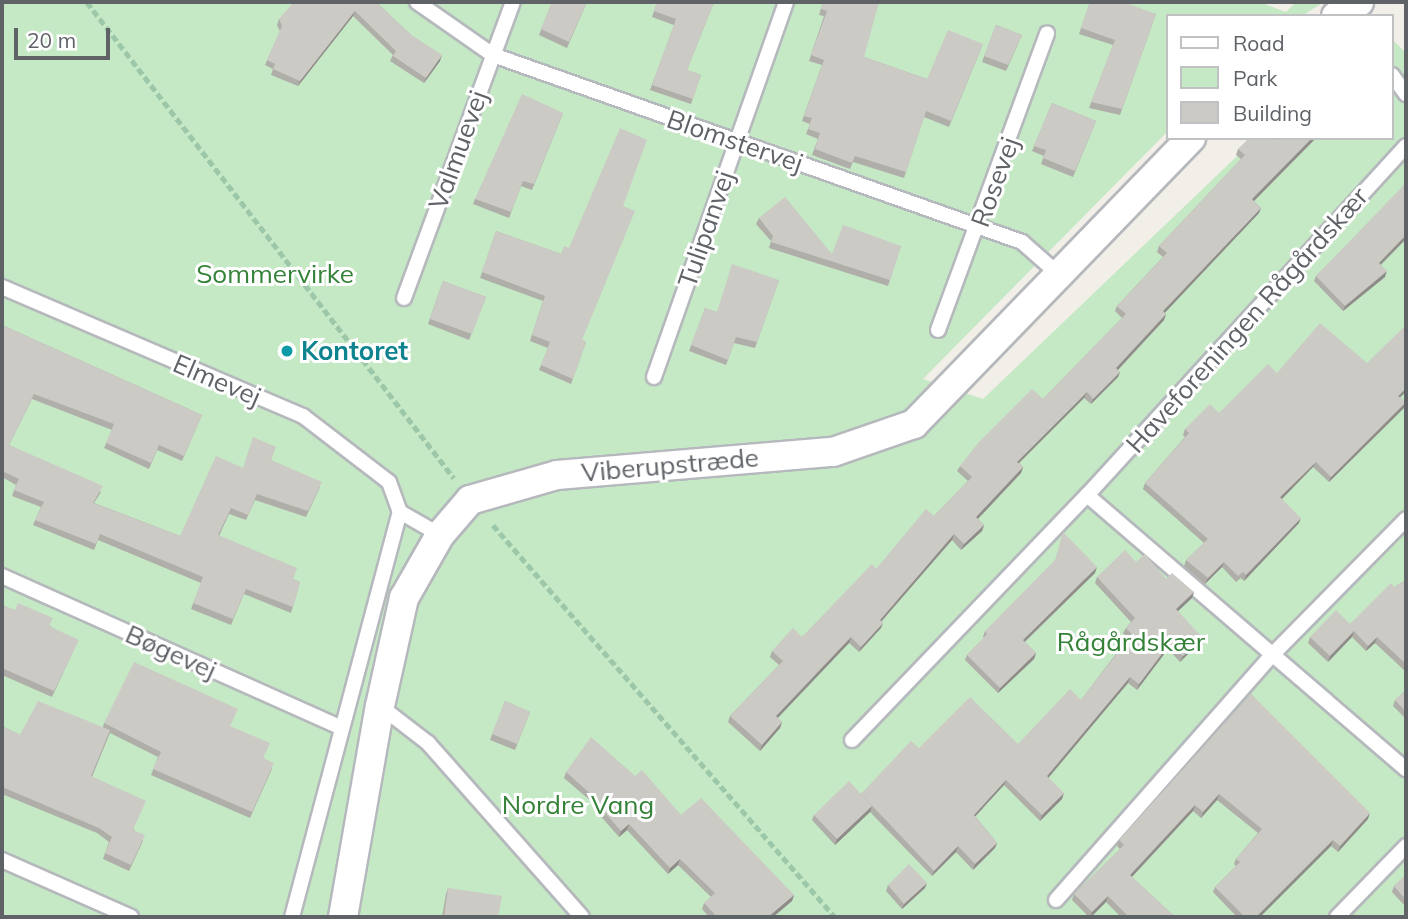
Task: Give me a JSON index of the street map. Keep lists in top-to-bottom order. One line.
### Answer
{"streets":{"street":["Viberupstræde"],"lane":["Blomstervej","Valmuevej","Rosevej","Tulipanvej","Haveforeningen Rågårdskær","Elmevej","Bøgevej"]},"crossings":[["Blomstervej","Valmuevej"],["Blomstervej","Rosevej"],["Blomstervej","Tulipanvej"],["Blomstervej","Viberupstræde"]],"parks":["Sommervirke","Rågårdskær","Nordre Vang"],"places":["Kontoret"],"legend":["Road","Park","Building"],"scale_bar":"20 m"}
